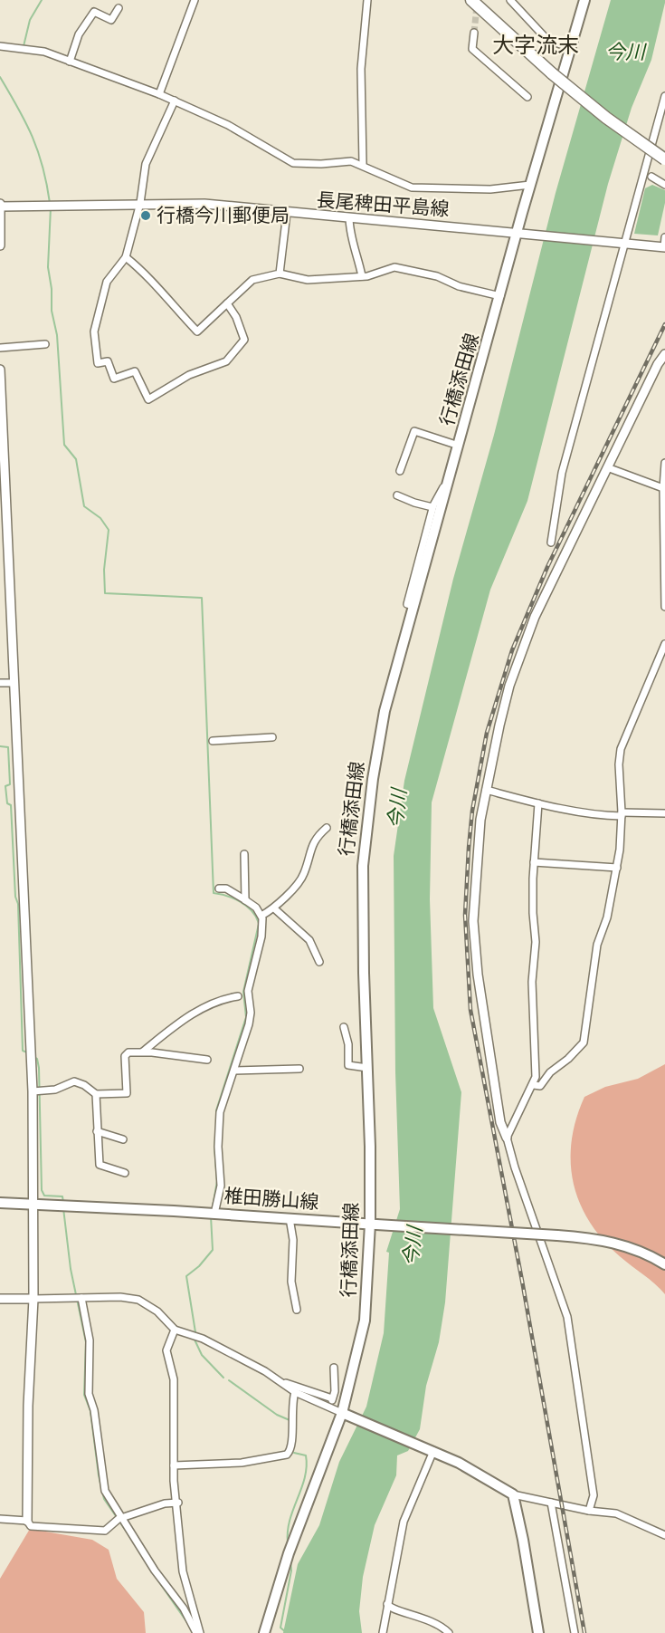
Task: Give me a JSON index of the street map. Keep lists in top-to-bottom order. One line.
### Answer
{"streets":{"main road":["長尾稗田平島線","行橋添田線","椎田勝山線"]},"crossings":[["長尾稗田平島線","行橋添田線"],["行橋添田線","椎田勝山線"]],"districts":["大字流末"],"water":["今川"],"places":["行橋今川郵便局"]}
